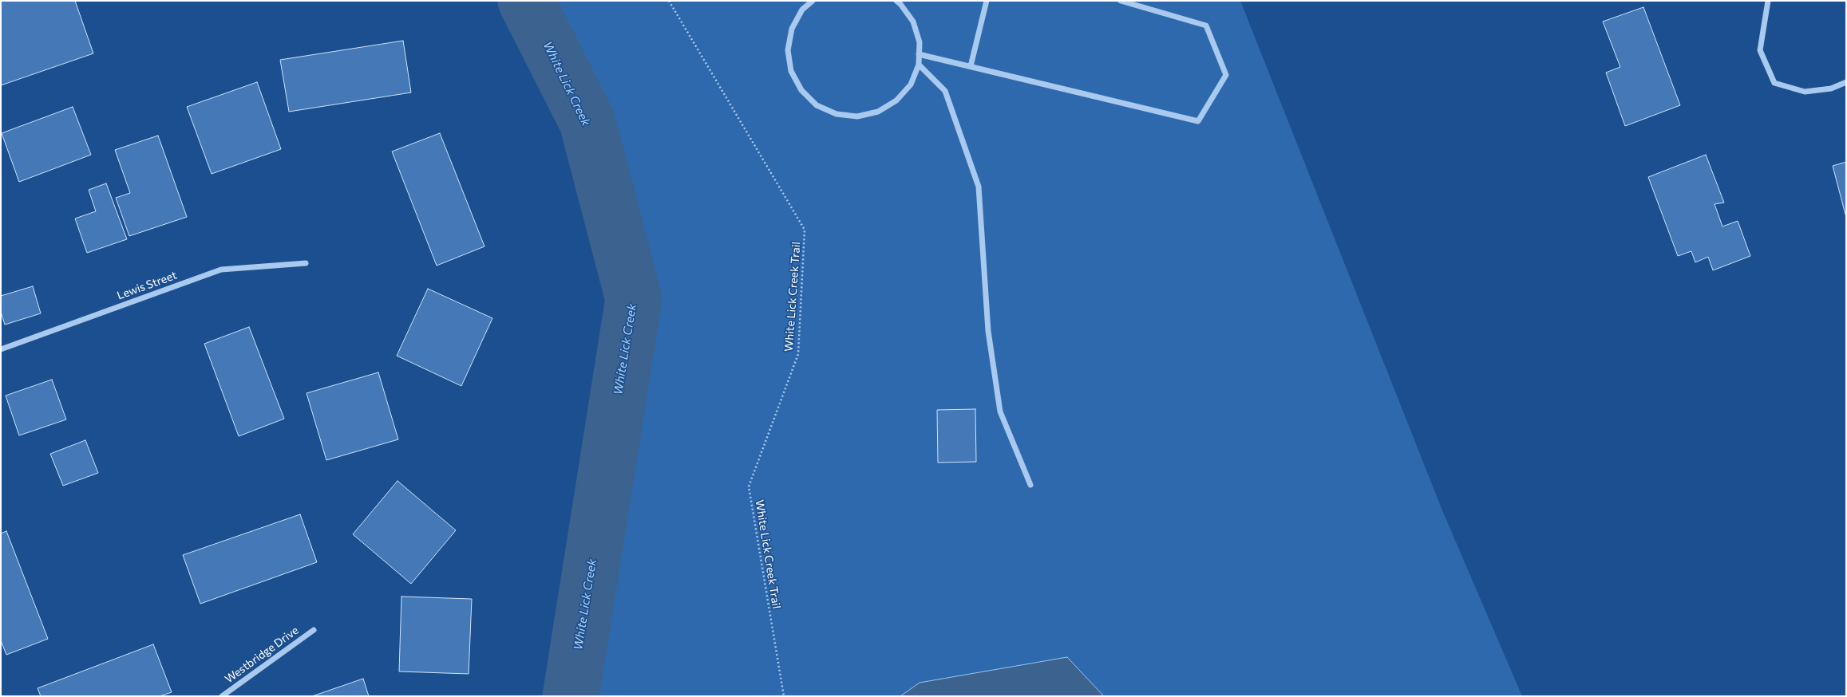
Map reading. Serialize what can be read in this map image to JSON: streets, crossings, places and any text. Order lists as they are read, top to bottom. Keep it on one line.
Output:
{"streets":{"street":["Lewis Street","Westbridge Drive"],"path":["White Lick Creek Trail"]},"water":["White Lick Creek"]}
